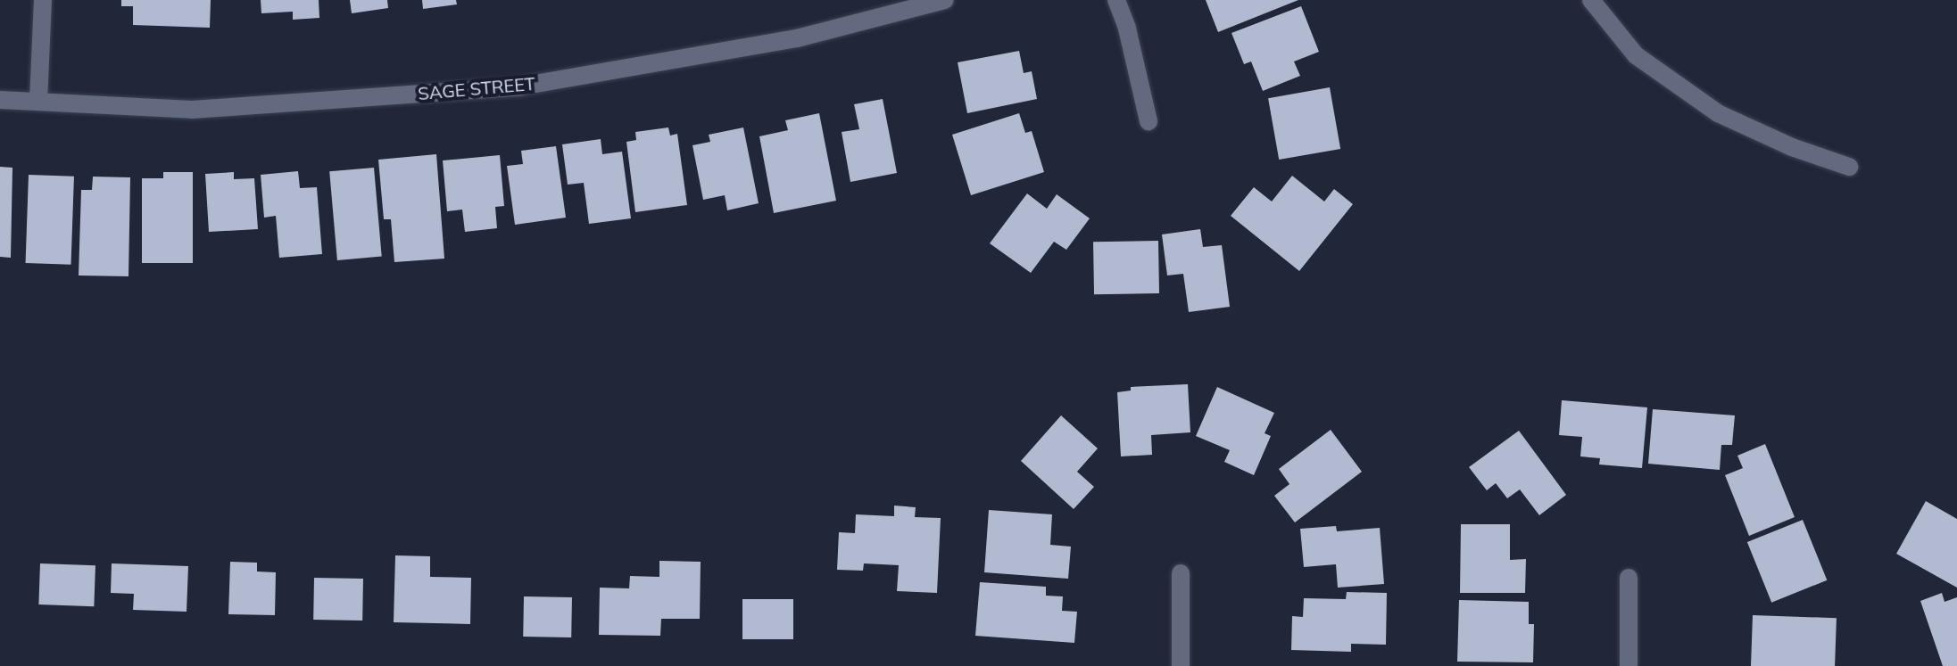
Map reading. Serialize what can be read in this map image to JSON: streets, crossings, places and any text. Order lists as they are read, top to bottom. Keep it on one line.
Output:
{"streets":{"street":["SAGE STREET"]}}
